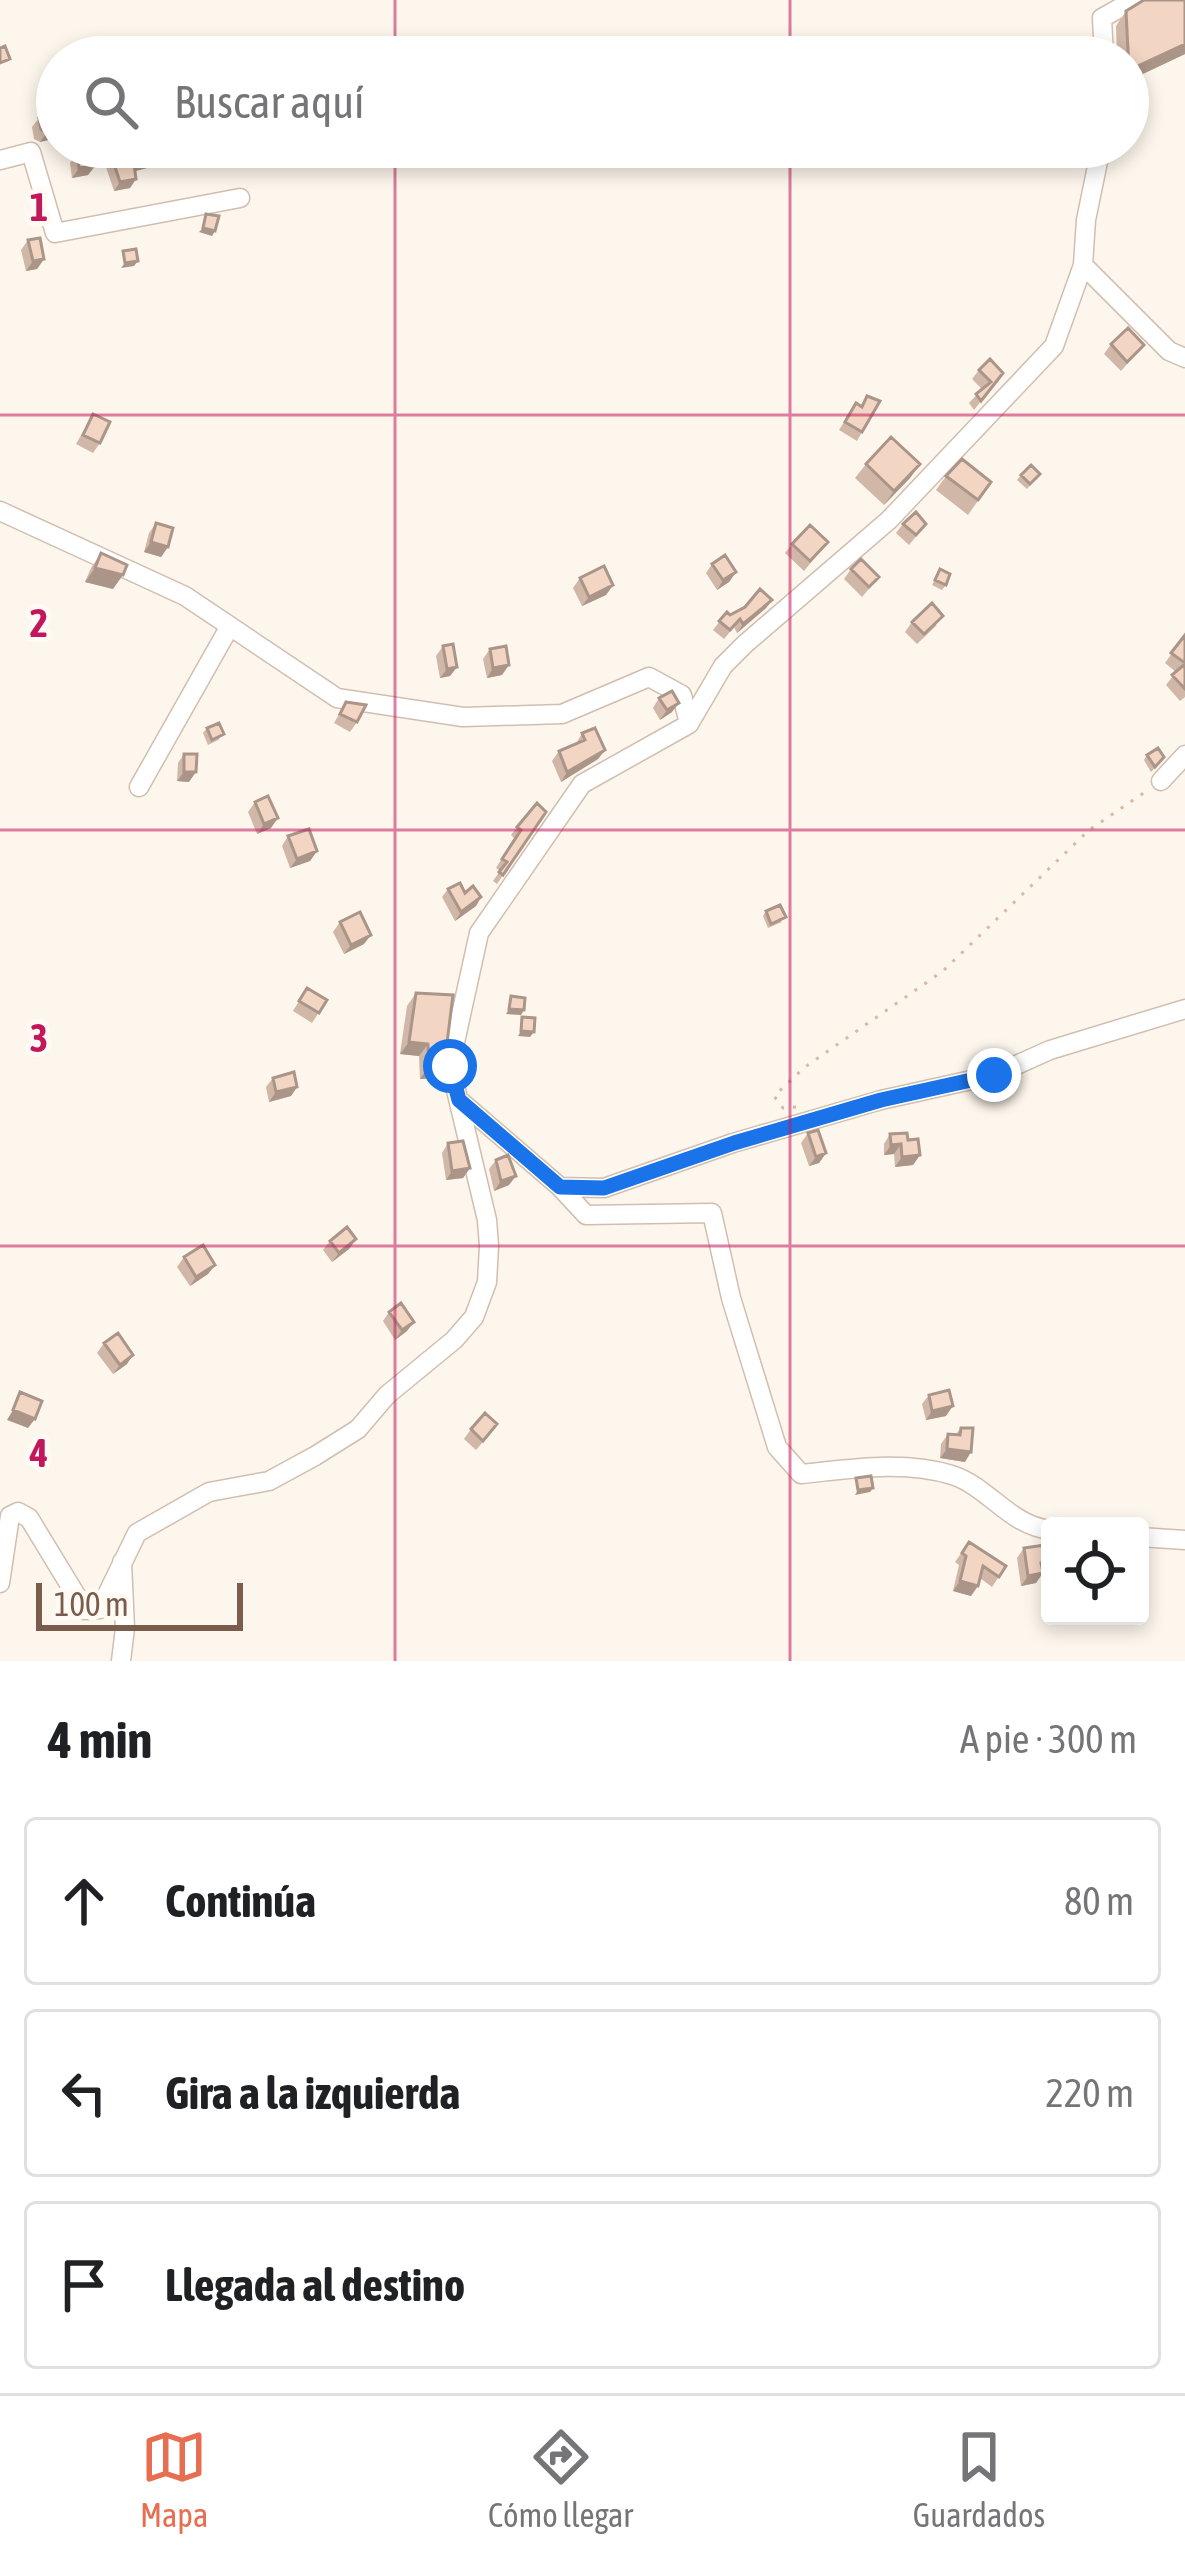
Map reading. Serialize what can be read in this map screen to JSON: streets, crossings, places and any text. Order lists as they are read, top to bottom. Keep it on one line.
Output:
{"scale_bar":"100 m","page":{"search":"Buscar aquí","scale":"100 m","heading":["4 min","A pie · 300 m"],"list":[["Continúa","80 m"],["Gira a la izquierda","220 m"],"Llegada al destino"],"nav":["Mapa","Cómo llegar","Guardados"]},"grid":{"rows":["1","2","3","4"]}}
